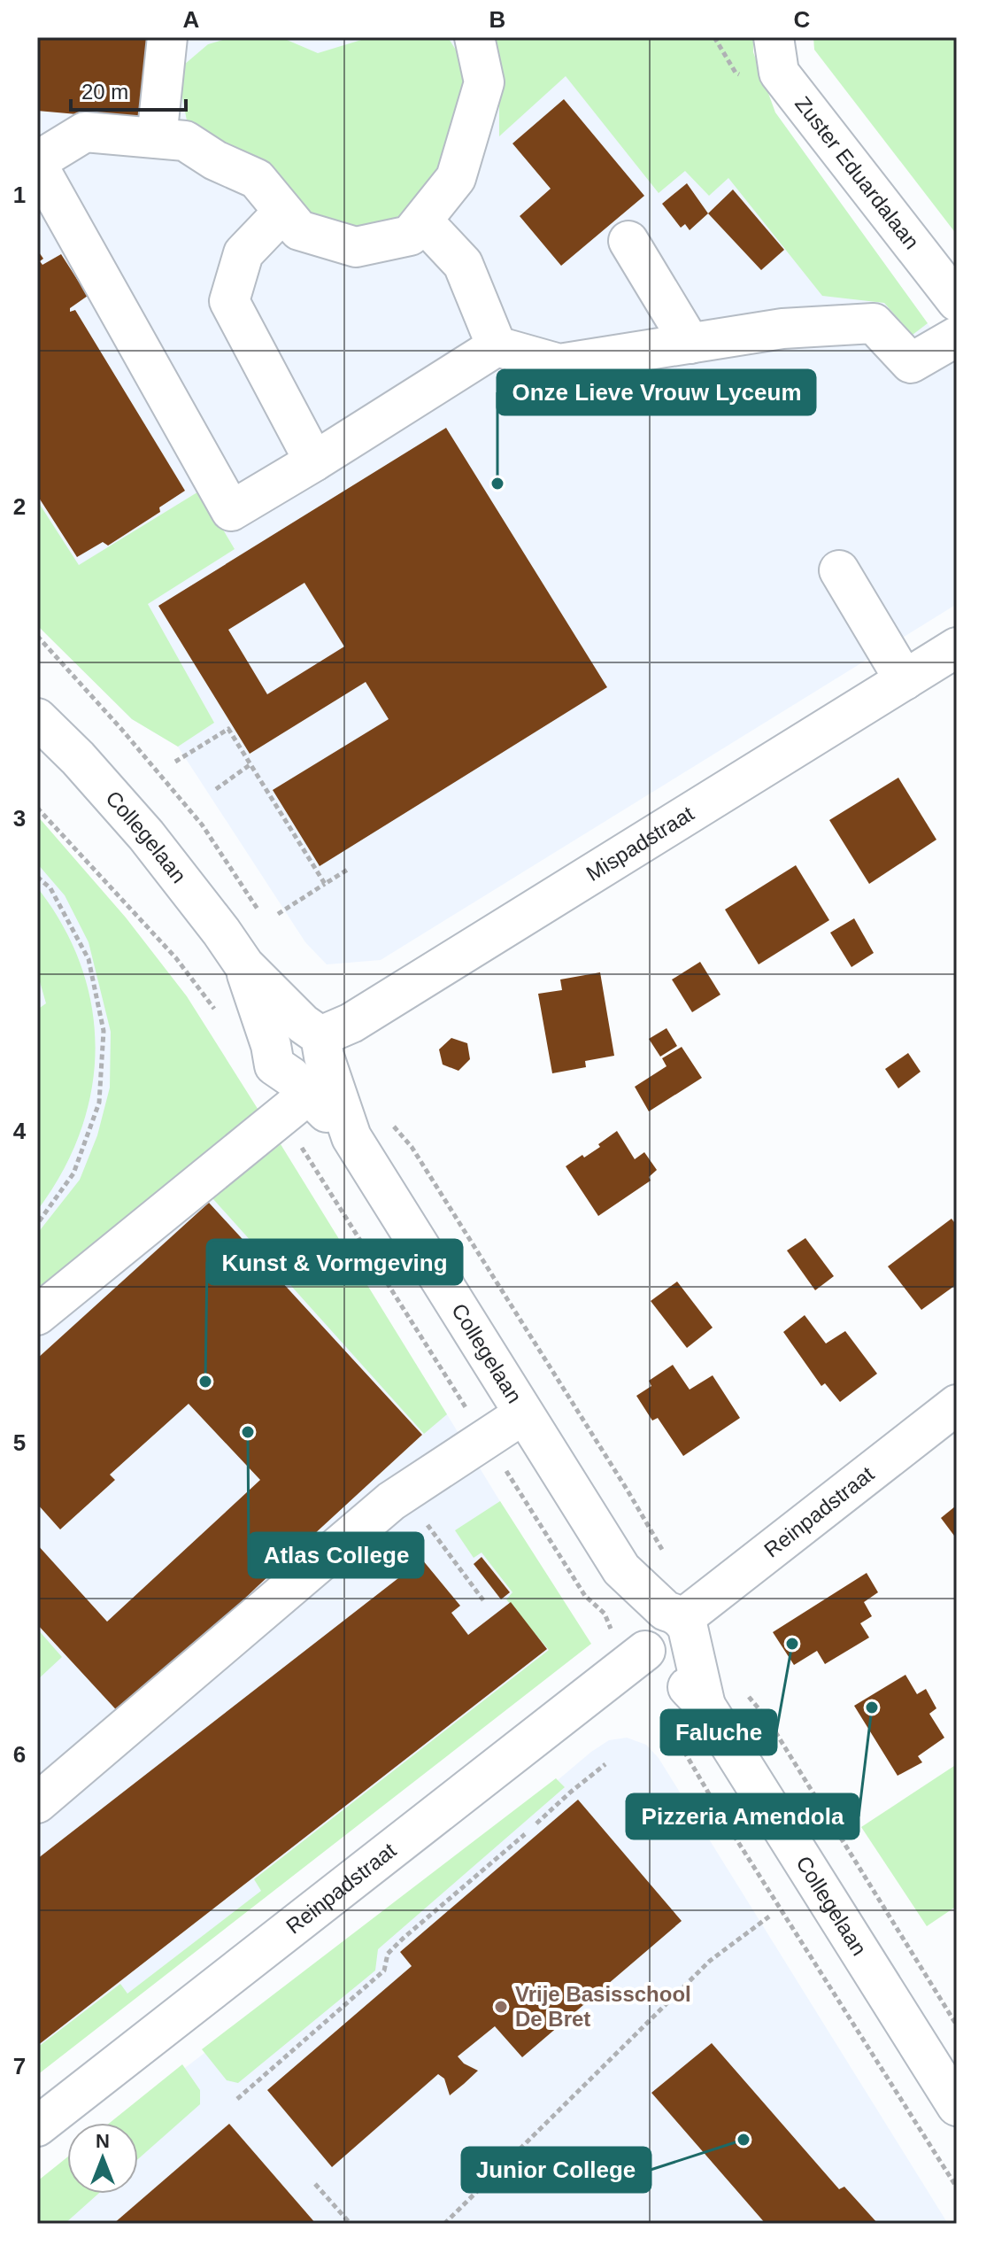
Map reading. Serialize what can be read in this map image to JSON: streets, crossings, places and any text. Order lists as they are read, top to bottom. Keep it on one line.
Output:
{"streets":{"street":["Zuster Eduardalaan","Collegelaan","Mispadstraat","Reinpadstraat"]},"crossings":[["Collegelaan","Mispadstraat"],["Collegelaan","Reinpadstraat"]],"places":["Onze Lieve Vrouw Lyceum","Kunst & Vormgeving","Atlas College","Faluche","Pizzeria Amendola","Vrije Basisschool De Bret","Junior College"],"scale_bar":"20 m","north":"top","grid":{"columns":["A","B","C"],"rows":["1","2","3","4","5","6","7"]}}
